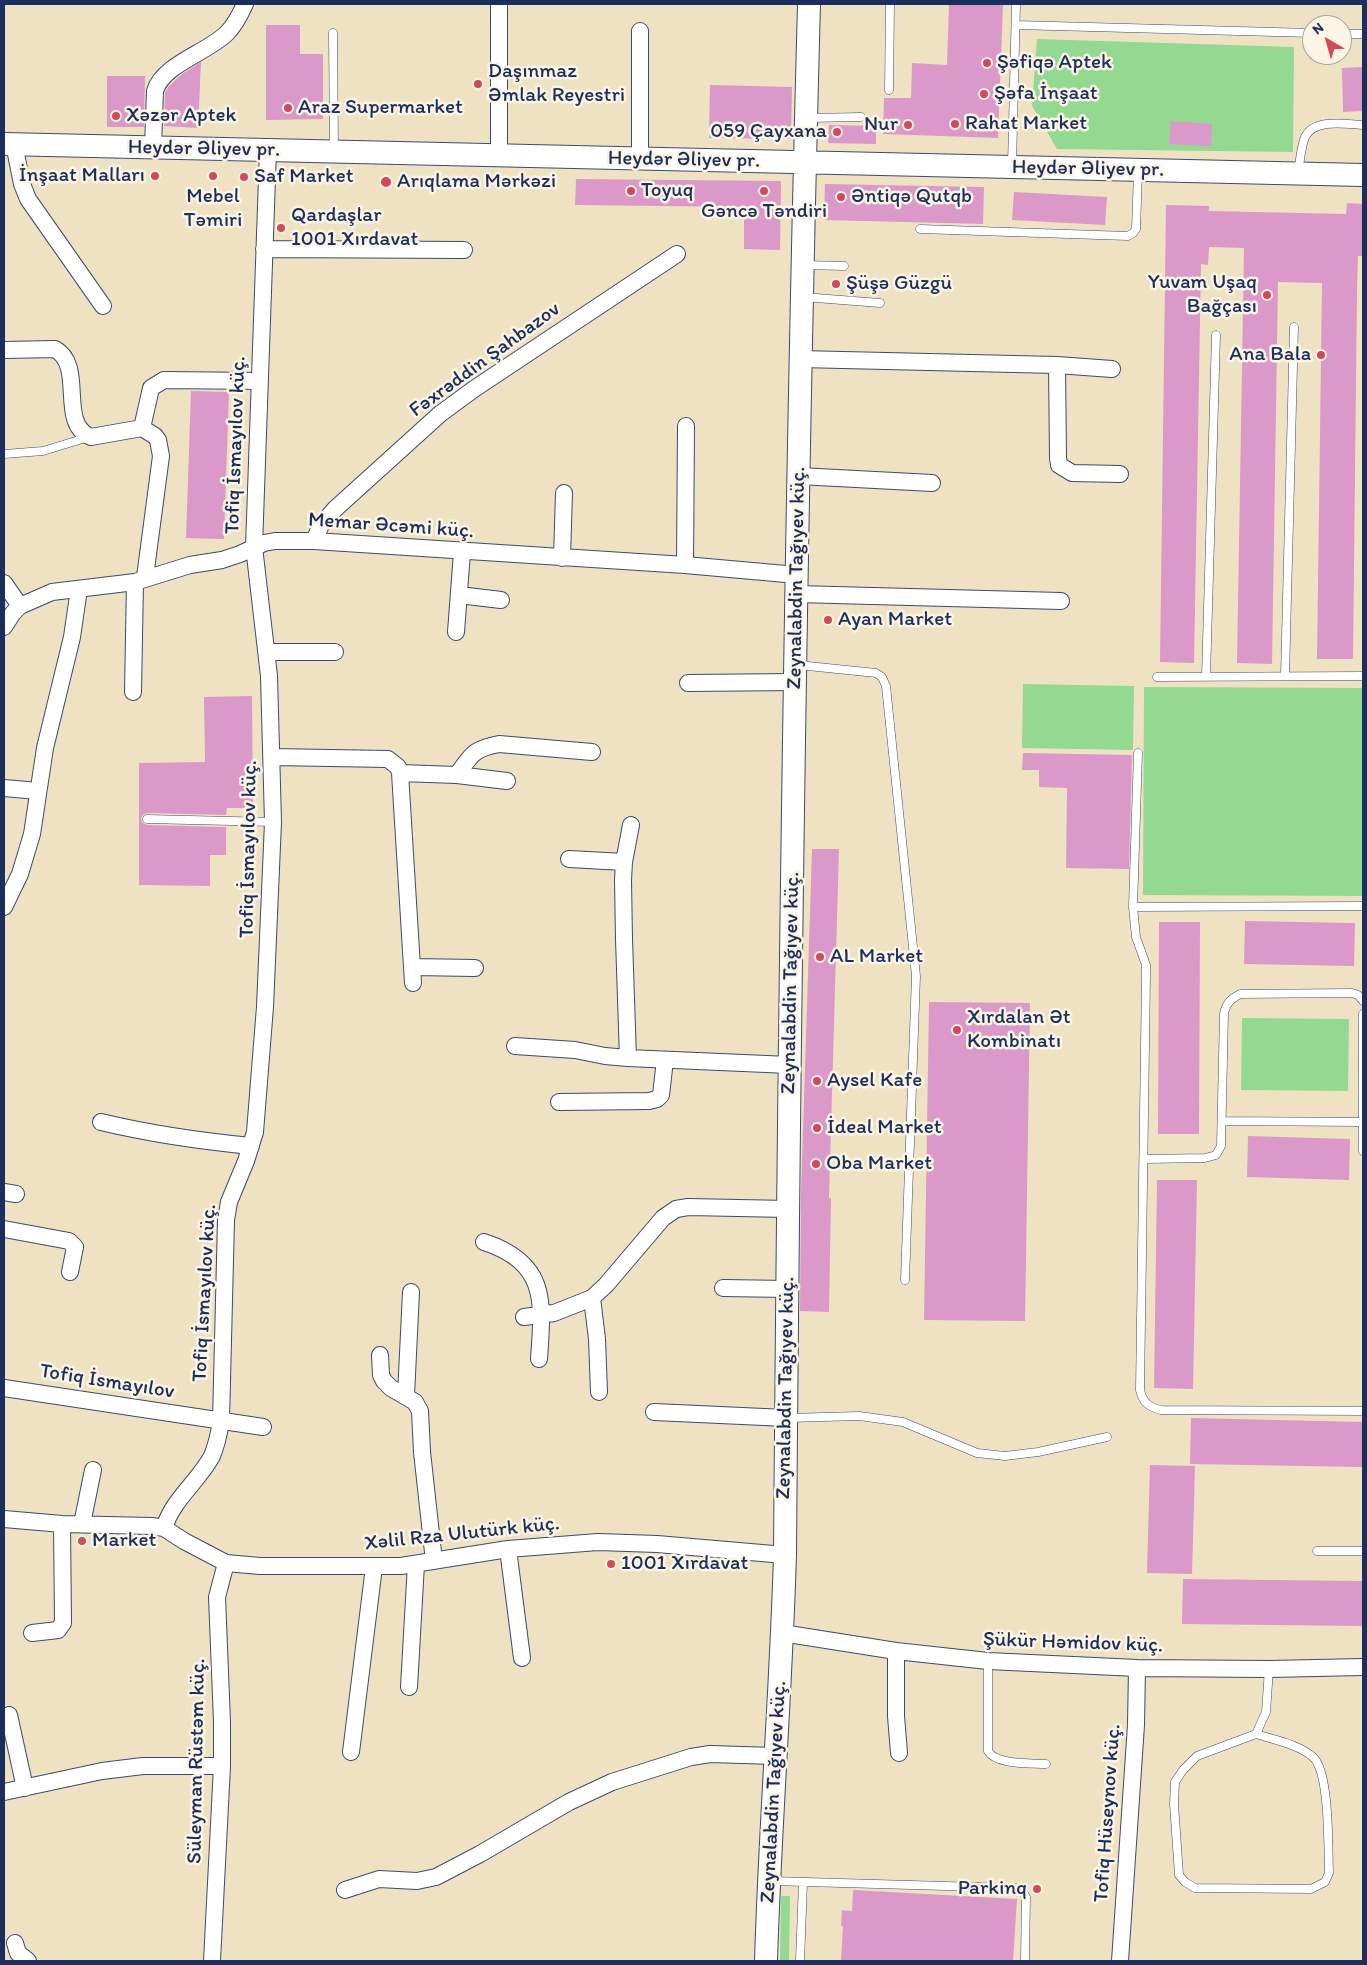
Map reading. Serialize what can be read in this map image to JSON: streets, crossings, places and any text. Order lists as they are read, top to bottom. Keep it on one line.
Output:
{"streets":{"street":["Heydər Əliyev pr.","Fəxrəddin Şahbazov","Tofiq İsmayılov küç.","Memar Əcəmi küç.","Zeynalabdin Tağıyev küç.","Tofiq İsmayılov","Xəlil Rza Ulutürk küç.","Şükür Həmidov küç.","Süleyman Rüstəm küç.","Tofiq Hüseynov küç."]},"crossings":[["Heydər Əliyev pr.","Tofiq İsmayılov küç."],["Heydər Əliyev pr.","Zeynalabdin Tağıyev küç."],["Fəxrəddin Şahbazov","Memar Əcəmi küç."],["Tofiq İsmayılov küç.","Memar Əcəmi küç."],["Tofiq İsmayılov küç.","Tofiq İsmayılov"],["Tofiq İsmayılov küç.","Xəlil Rza Ulutürk küç."],["Memar Əcəmi küç.","Zeynalabdin Tağıyev küç."],["Zeynalabdin Tağıyev küç.","Xəlil Rza Ulutürk küç."],["Zeynalabdin Tağıyev küç.","Şükür Həmidov küç."],["Xəlil Rza Ulutürk küç.","Süleyman Rüstəm küç."],["Şükür Həmidov küç.","Tofiq Hüseynov küç."]],"places":["Şəfiqə Aptek","Daşınmaz Əmlak Reyestri","Şəfa İnşaat","Araz Supermarket","Xəzər Aptek","Rahat Market","Nur","059 Çayxana","İnşaat Malları","Mebel Təmiri","Saf Market","Arıqlama Mərkəzi","Toyuq","Gəncə Təndiri","Əntiqə Qutqb","Qardaşlar 1001 Xırdavat","Şüşə Güzgü","Yuvam Uşaq Bağçası","Ana Bala","Ayan Market","AL Market","Xırdalan Ət Kombinatı","Aysel Kafe","İdeal Market","Oba Market","Market","1001 Xırdavat","Parkinq"],"north":"top left"}
